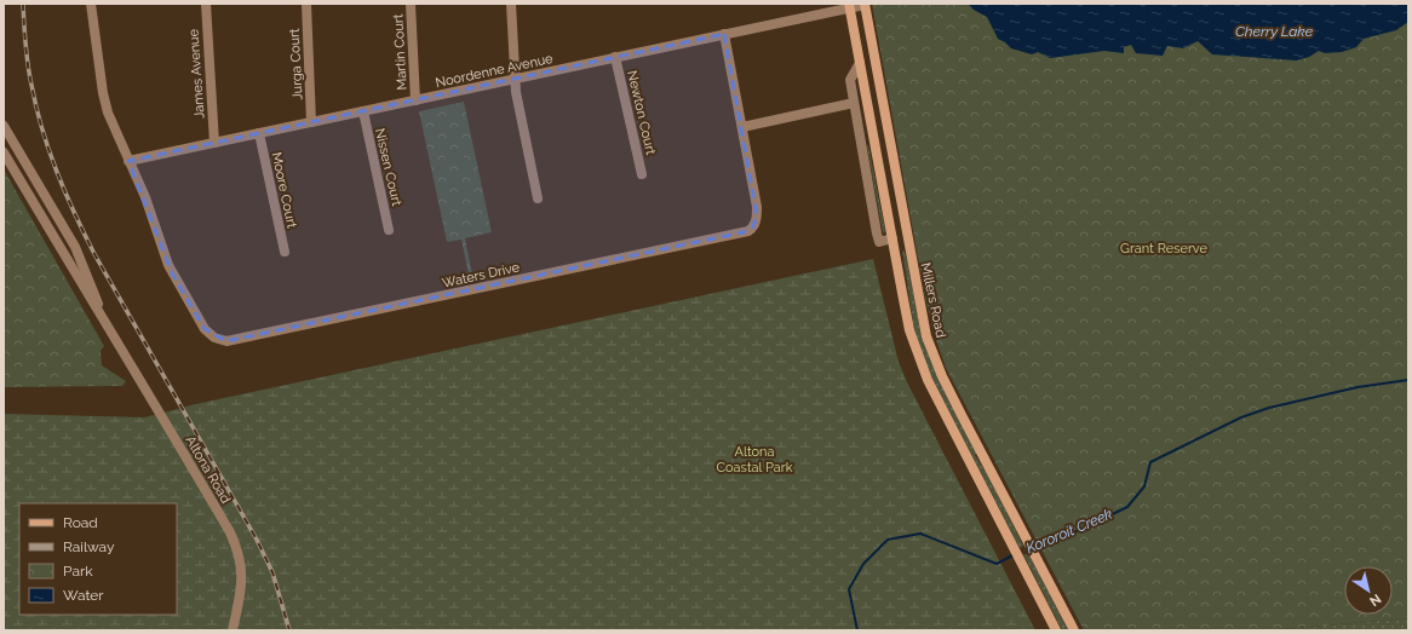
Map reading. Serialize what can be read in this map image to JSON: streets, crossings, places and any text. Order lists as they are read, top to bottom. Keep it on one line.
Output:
{"streets":{"main road":["Millers Road"],"street":["Martin Court","Jurga Court","Noordenne Avenue","James Avenue","Newton Court","Nissen Court","Moore Court","Waters Drive","Altona Road"]},"crossings":[["Martin Court","Noordenne Avenue"],["Jurga Court","Noordenne Avenue"],["Noordenne Avenue","James Avenue"],["Noordenne Avenue","Newton Court"],["Noordenne Avenue","Nissen Court"],["Noordenne Avenue","Moore Court"],["Noordenne Avenue","Waters Drive"],["Noordenne Avenue","Millers Road"]],"water":["Cherry Lake","Kororoit Creek"],"parks":["Grant Reserve","Altona Coastal Park"],"legend":["Road","Railway","Park","Water"],"north":"bottom right"}
